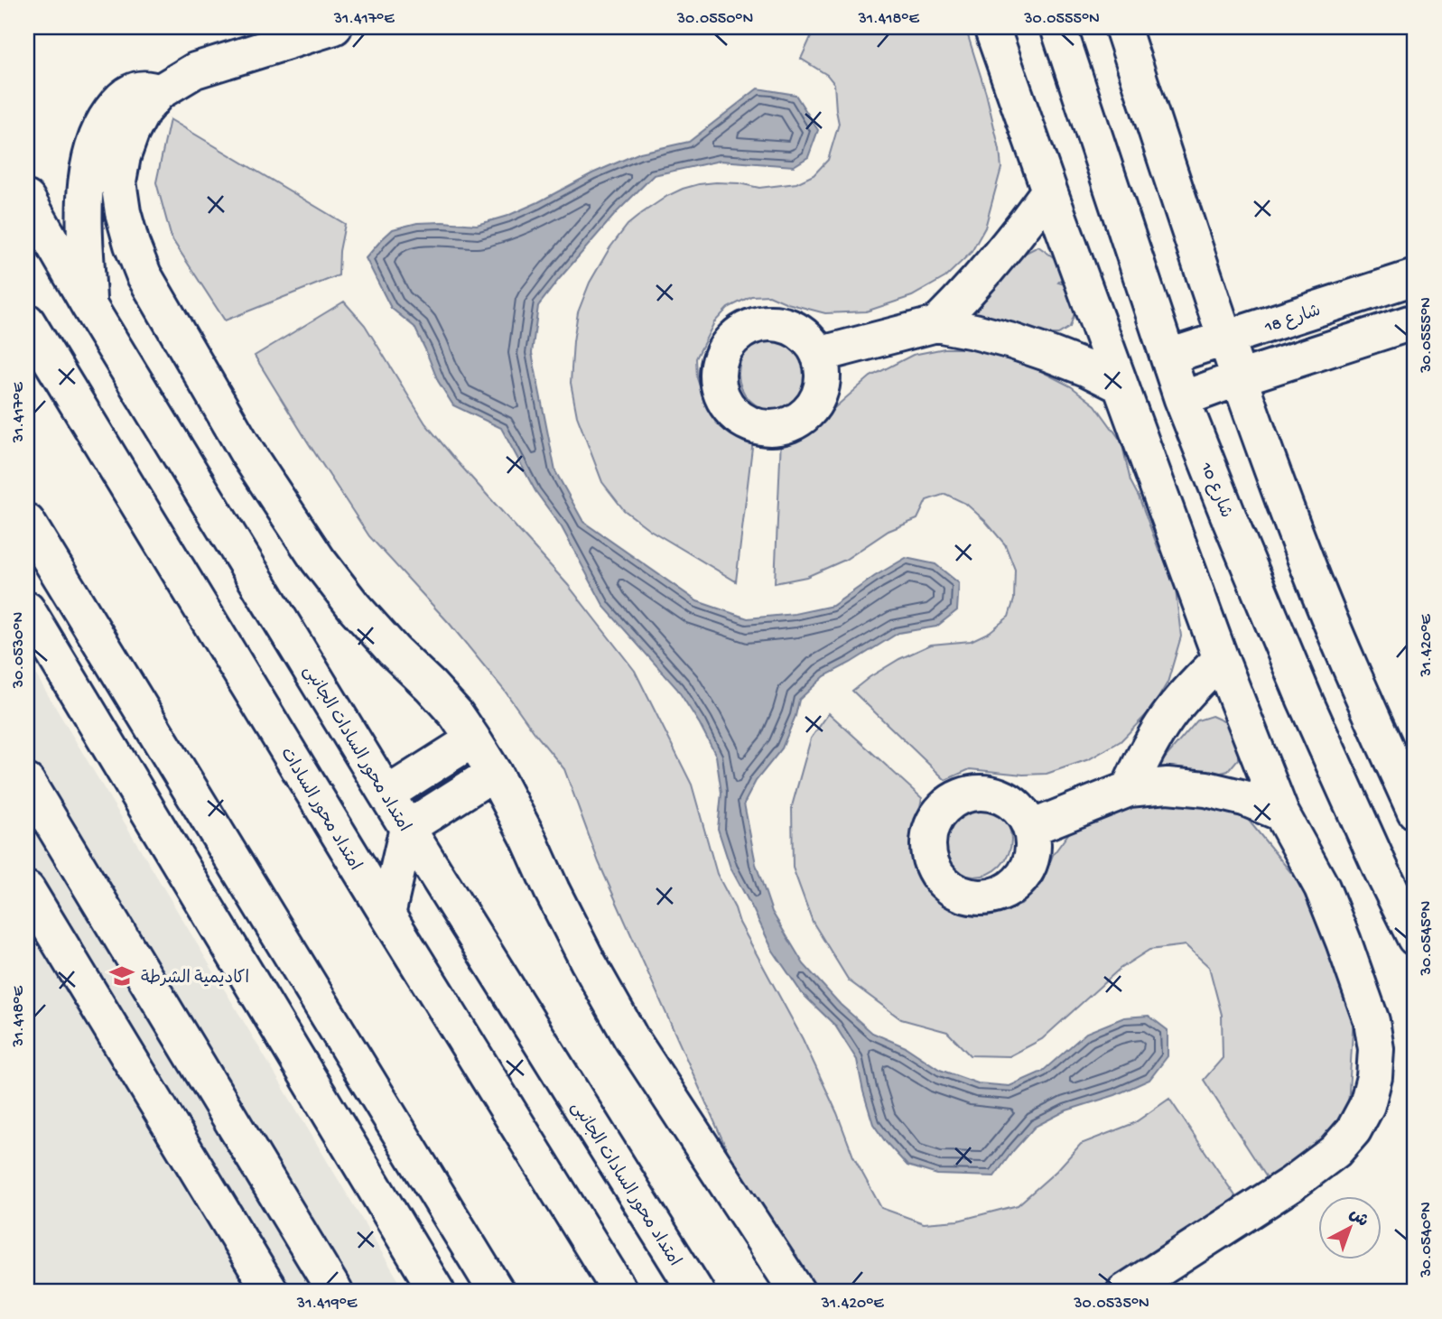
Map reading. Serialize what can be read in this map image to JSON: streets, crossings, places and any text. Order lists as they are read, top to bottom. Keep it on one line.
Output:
{"streets":{"street":["شارع 18","شارع 10","امتداد محور السادات الجانبى","امتداد محور السادات"]},"crossings":[["شارع 18","شارع 10"]],"places":{"school or university":["اكاديمية الشرطة"]},"north":"top right","coordinates":["31.417°E","30.0550°N","31.418°E","30.0555°N","31.420°E","30.0530°N","30.0545°N","30.0540°N","31.419°E","30.0535°N"]}
